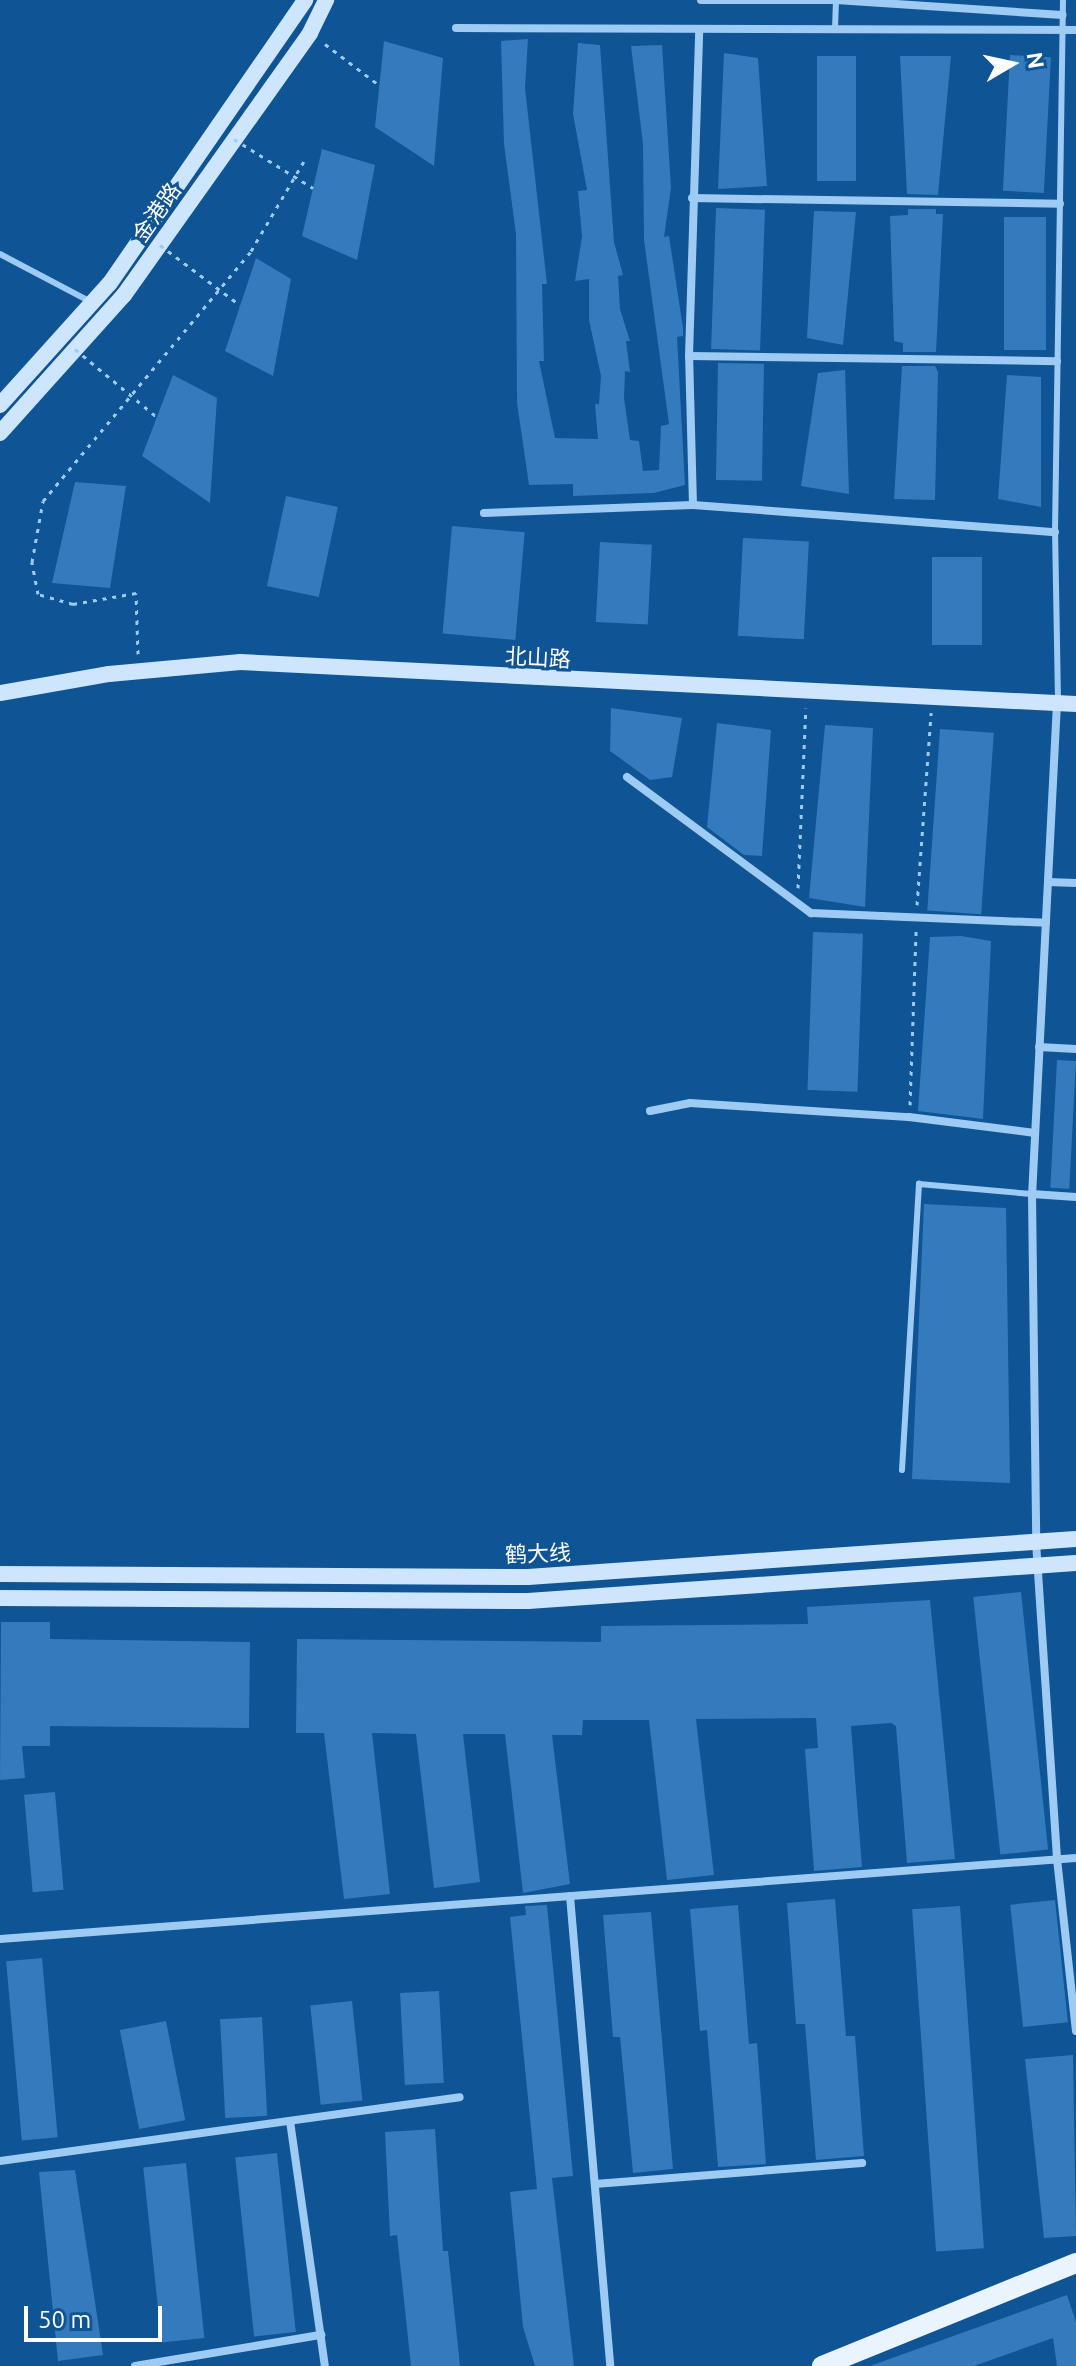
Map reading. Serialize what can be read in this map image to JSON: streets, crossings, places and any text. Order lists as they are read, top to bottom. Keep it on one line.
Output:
{"streets":{"main road":["金港路","北山路","鹤大线"]},"scale_bar":"50 m","north":"right"}
